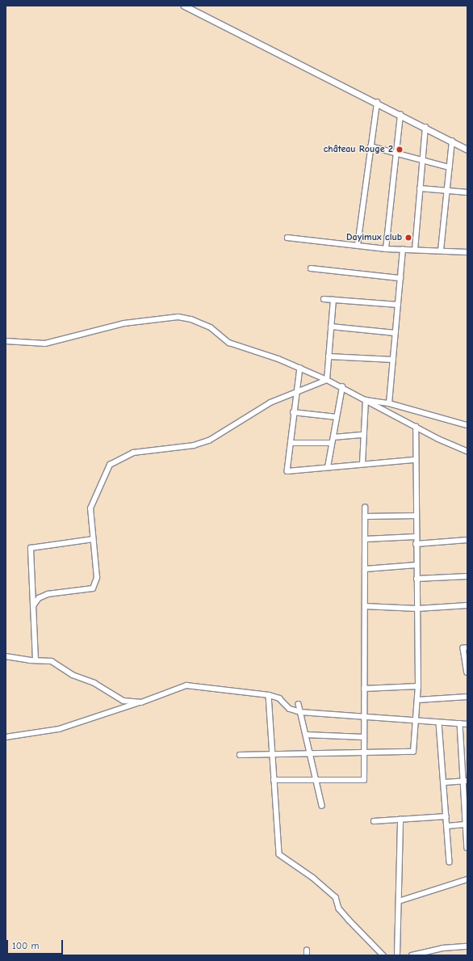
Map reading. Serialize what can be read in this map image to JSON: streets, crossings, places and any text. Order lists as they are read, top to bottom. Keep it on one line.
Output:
{"places":["château Rouge 2","Dayimux club"],"scale_bar":"100 m"}
